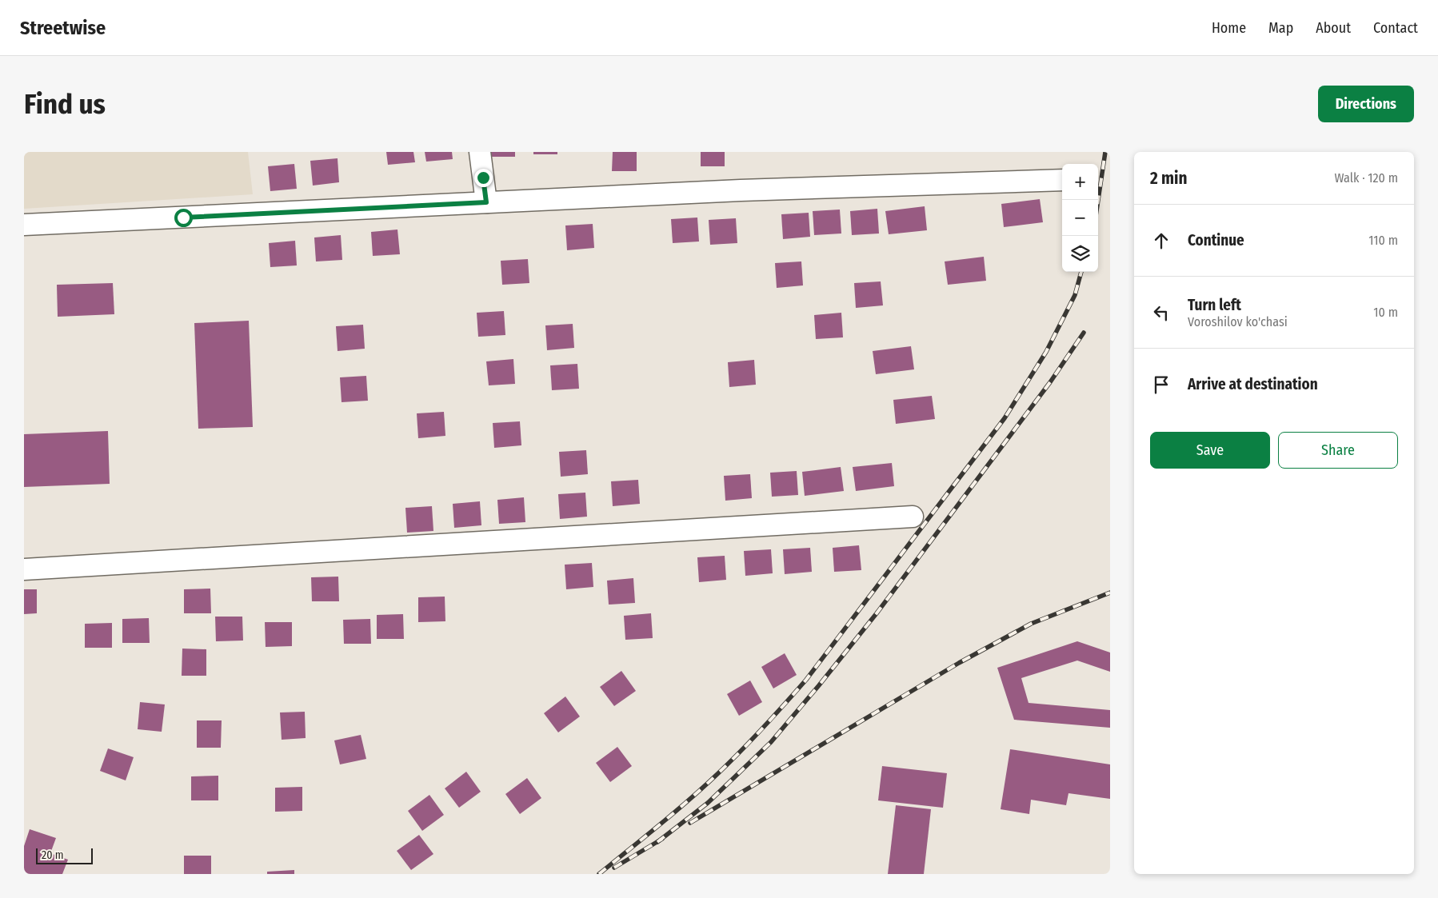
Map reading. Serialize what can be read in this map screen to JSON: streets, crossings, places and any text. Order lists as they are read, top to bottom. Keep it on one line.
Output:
{"scale_bar":"20 m","page":{"header":"Streetwise","nav":["Home","Map","About","Contact"],"buttons":["Directions",["Save","Share"]],"title":"Find us","heading":["2 min","Walk · 120 m"],"map_buttons":["+","−"],"list":[["Continue","110 m"],["Turn left","Voroshilov ko'chasi","10 m"],"Arrive at destination"],"scale":"20 m"}}
